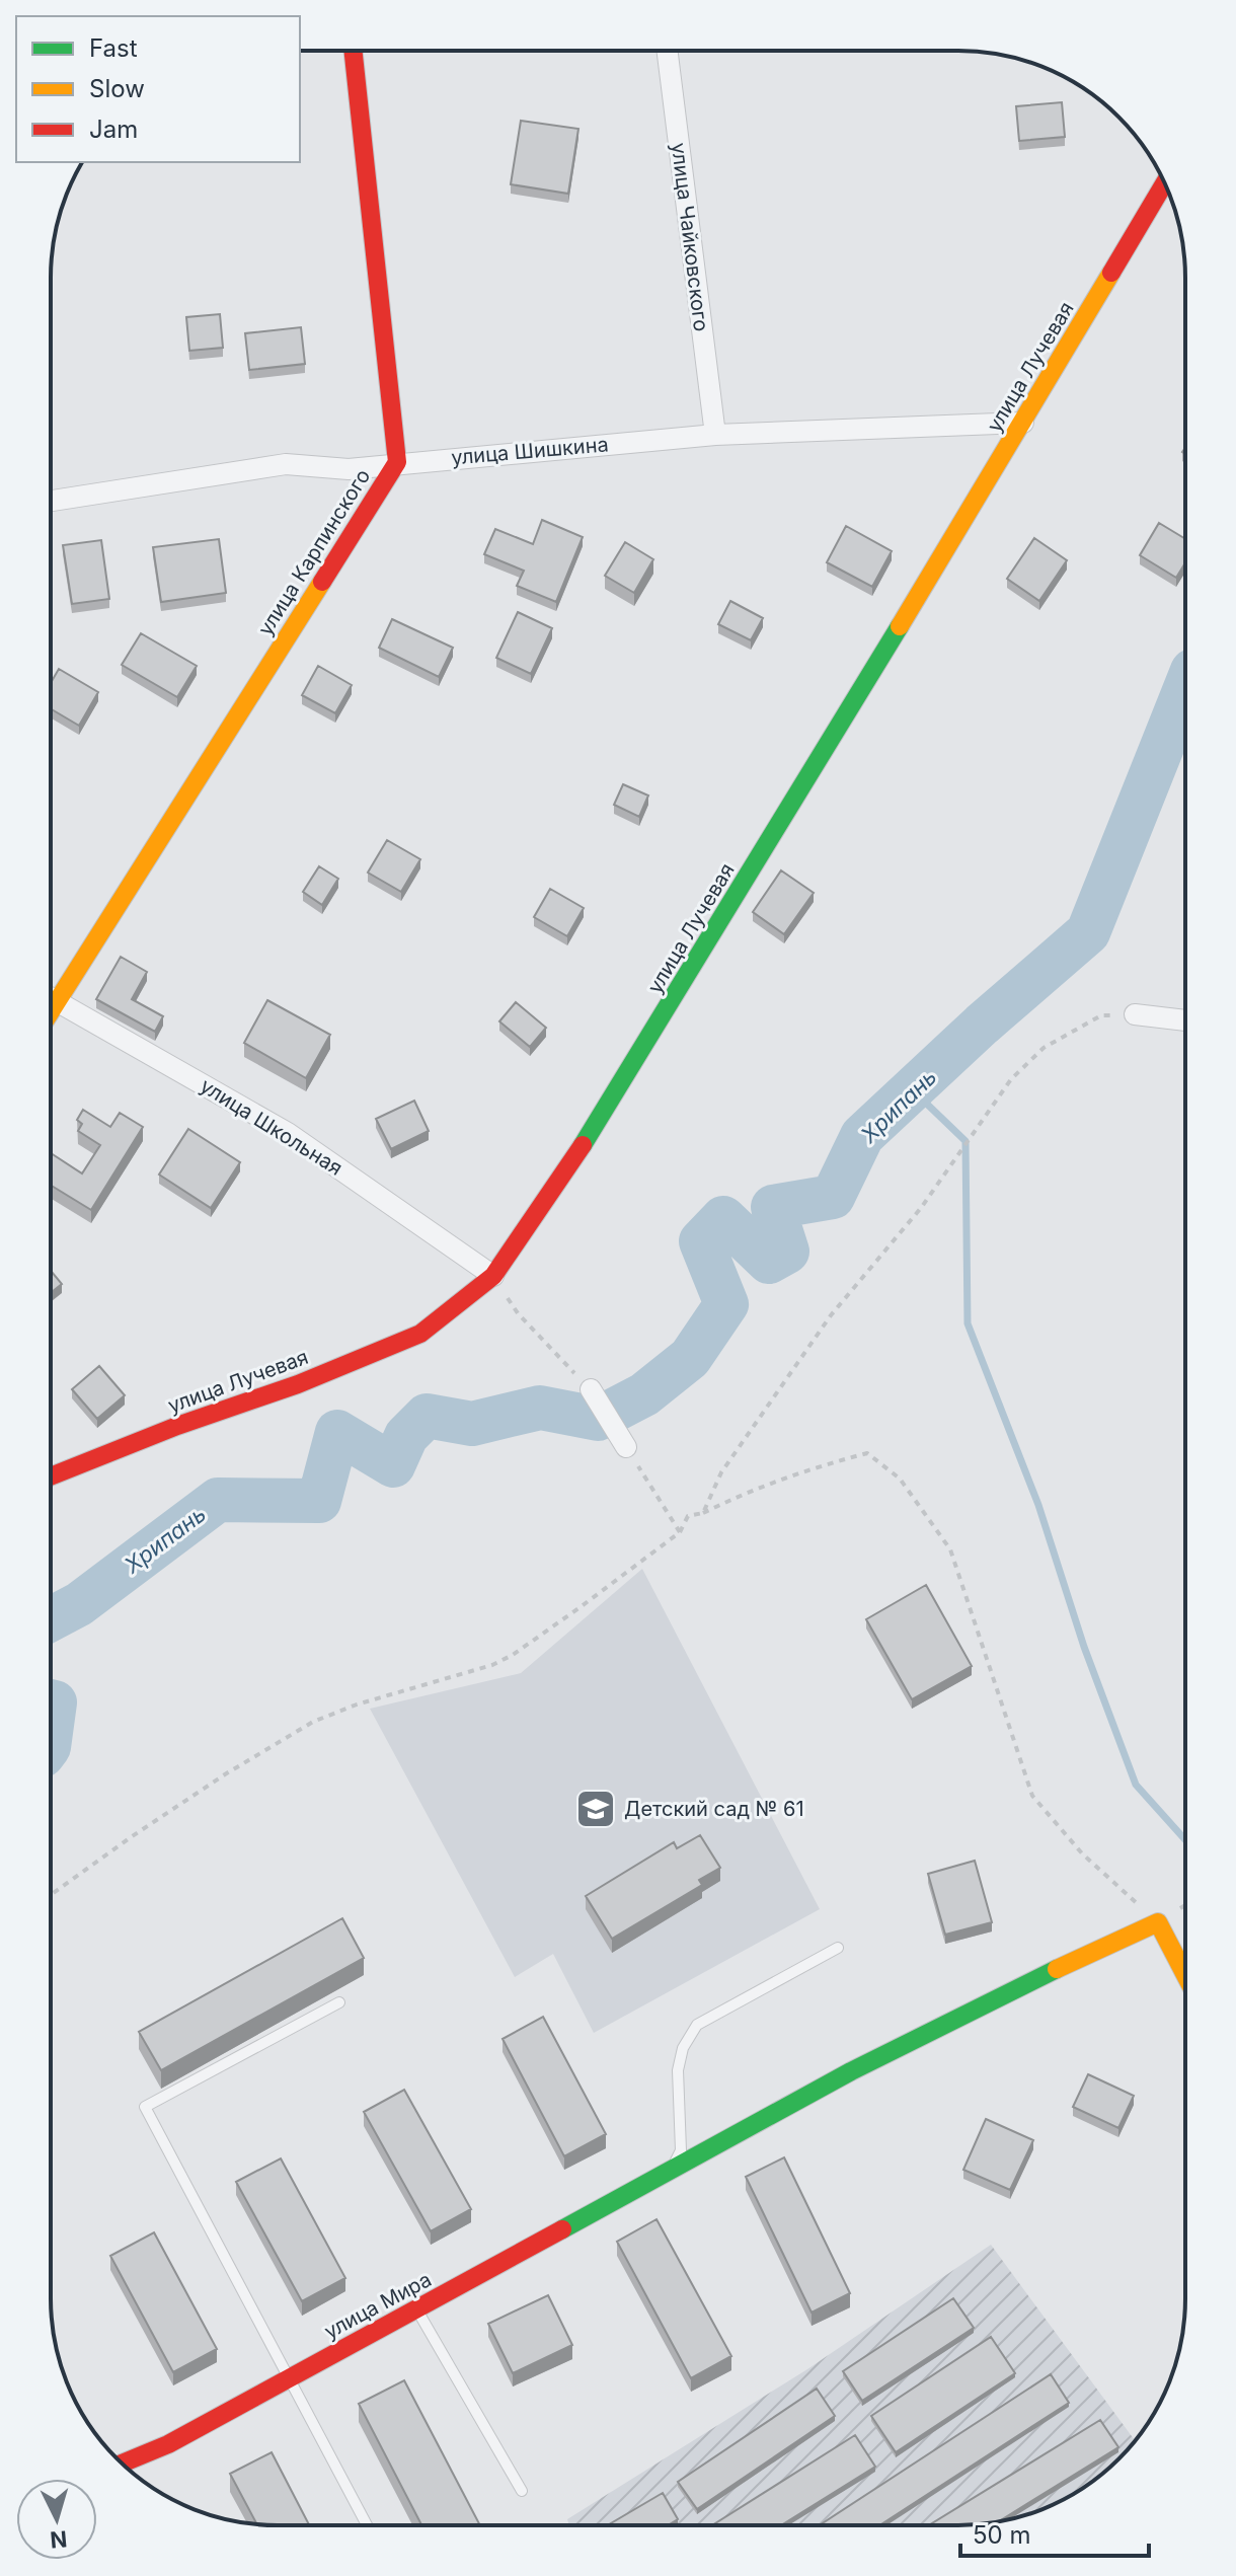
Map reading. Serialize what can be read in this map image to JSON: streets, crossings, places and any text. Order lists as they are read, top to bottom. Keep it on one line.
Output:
{"streets":{"street":["улица Чайковского","улица Лучевая","улица Шишкина","улица Карпинского","улица Школьная","улица Мира"]},"crossings":[["улица Чайковского","улица Шишкина"],["улица Лучевая","улица Шишкина"],["улица Лучевая","улица Школьная"],["улица Шишкина","улица Карпинского"]],"water":["Хрипань"],"places":{"school or university":["Детский сад № 61"]},"legend":["Fast","Slow","Jam"],"scale_bar":"50 m","north":"bottom"}
